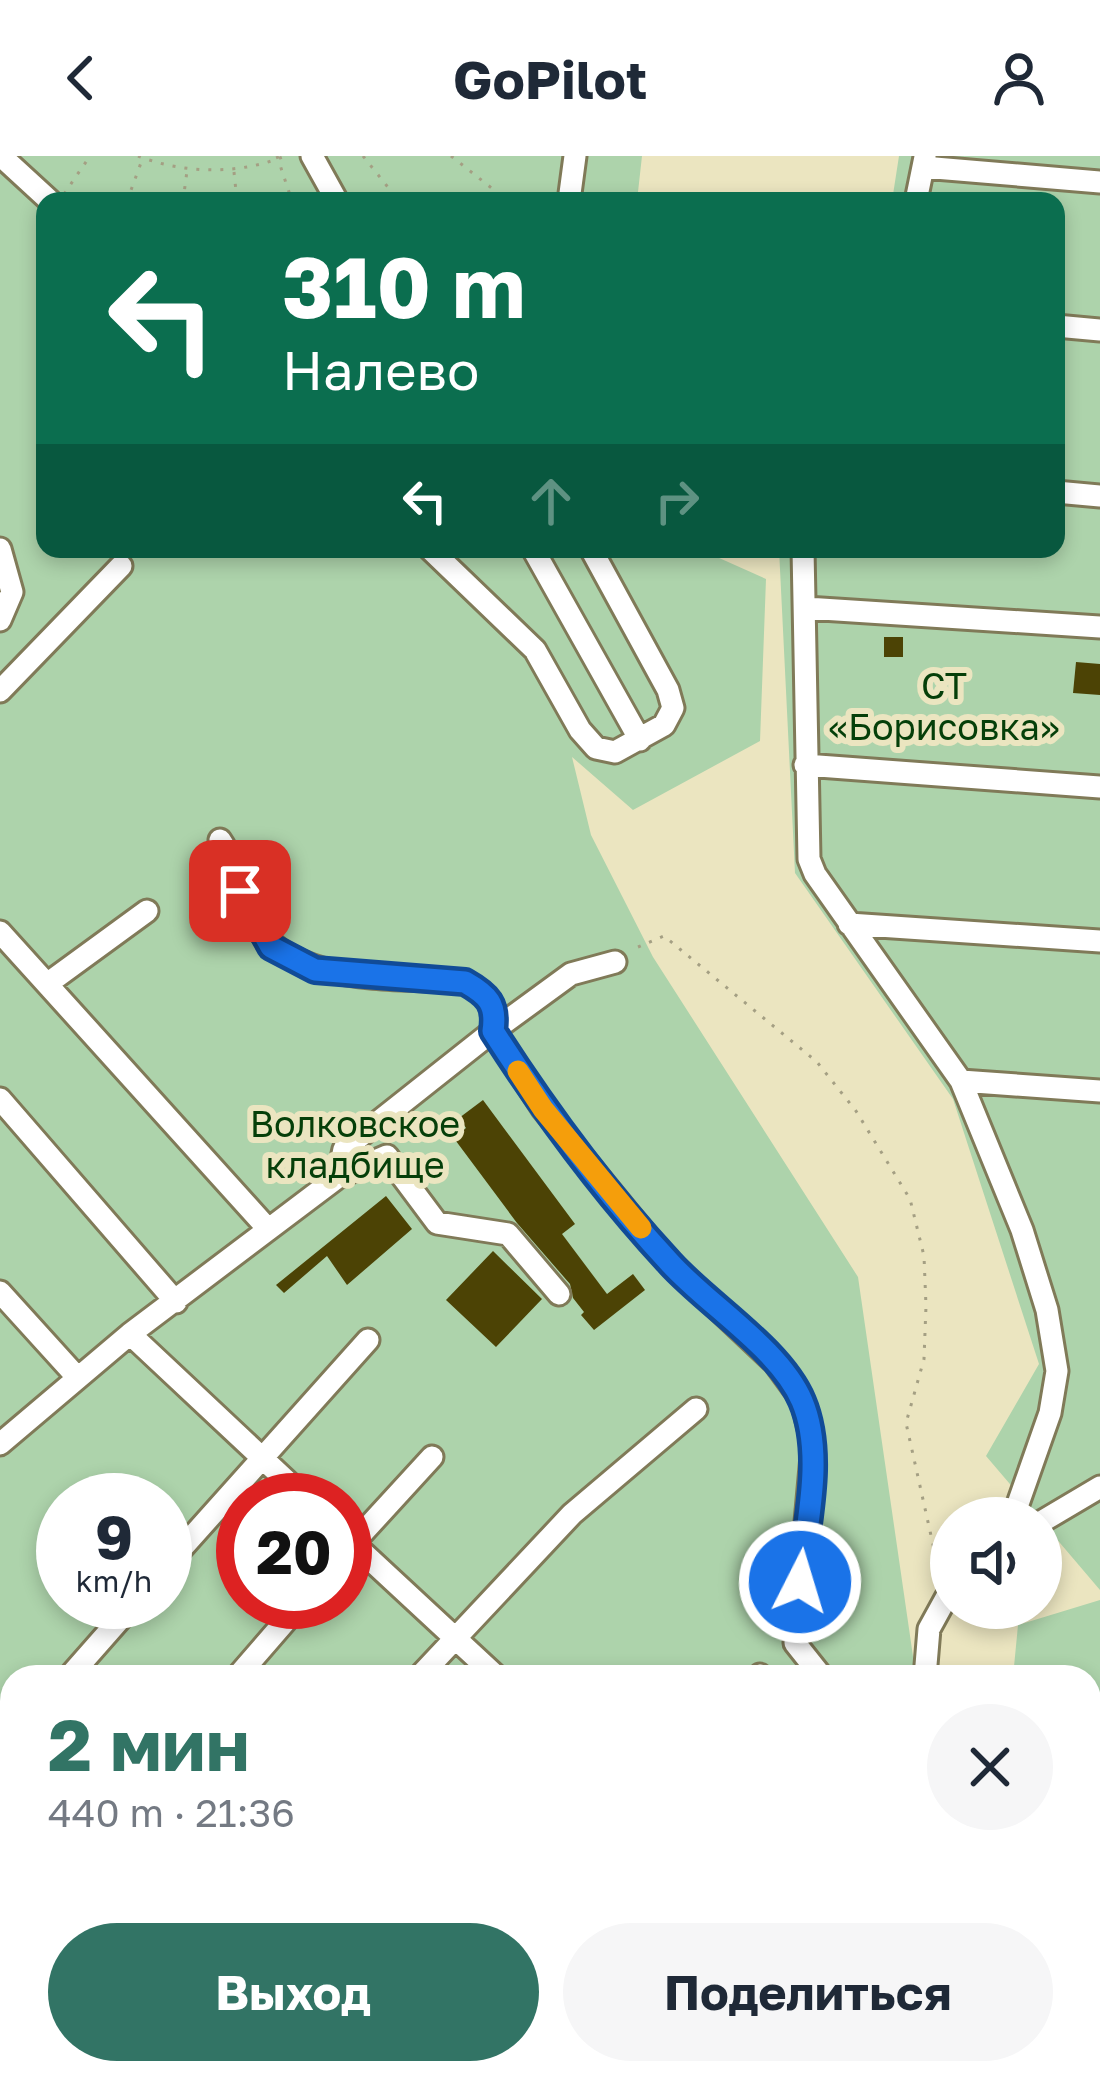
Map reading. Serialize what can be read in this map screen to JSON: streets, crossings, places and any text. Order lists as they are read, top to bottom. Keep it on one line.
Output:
{"parks":["СТ «Борисовка»","Волковское кладбище"],"page":{"header":"GoPilot","turn":["310 m","Налево"],"speed":"9 km/h","limit":"20","heading":["2 мин","440 m · 21:36"],"buttons":["Выход","Поделиться"]}}
